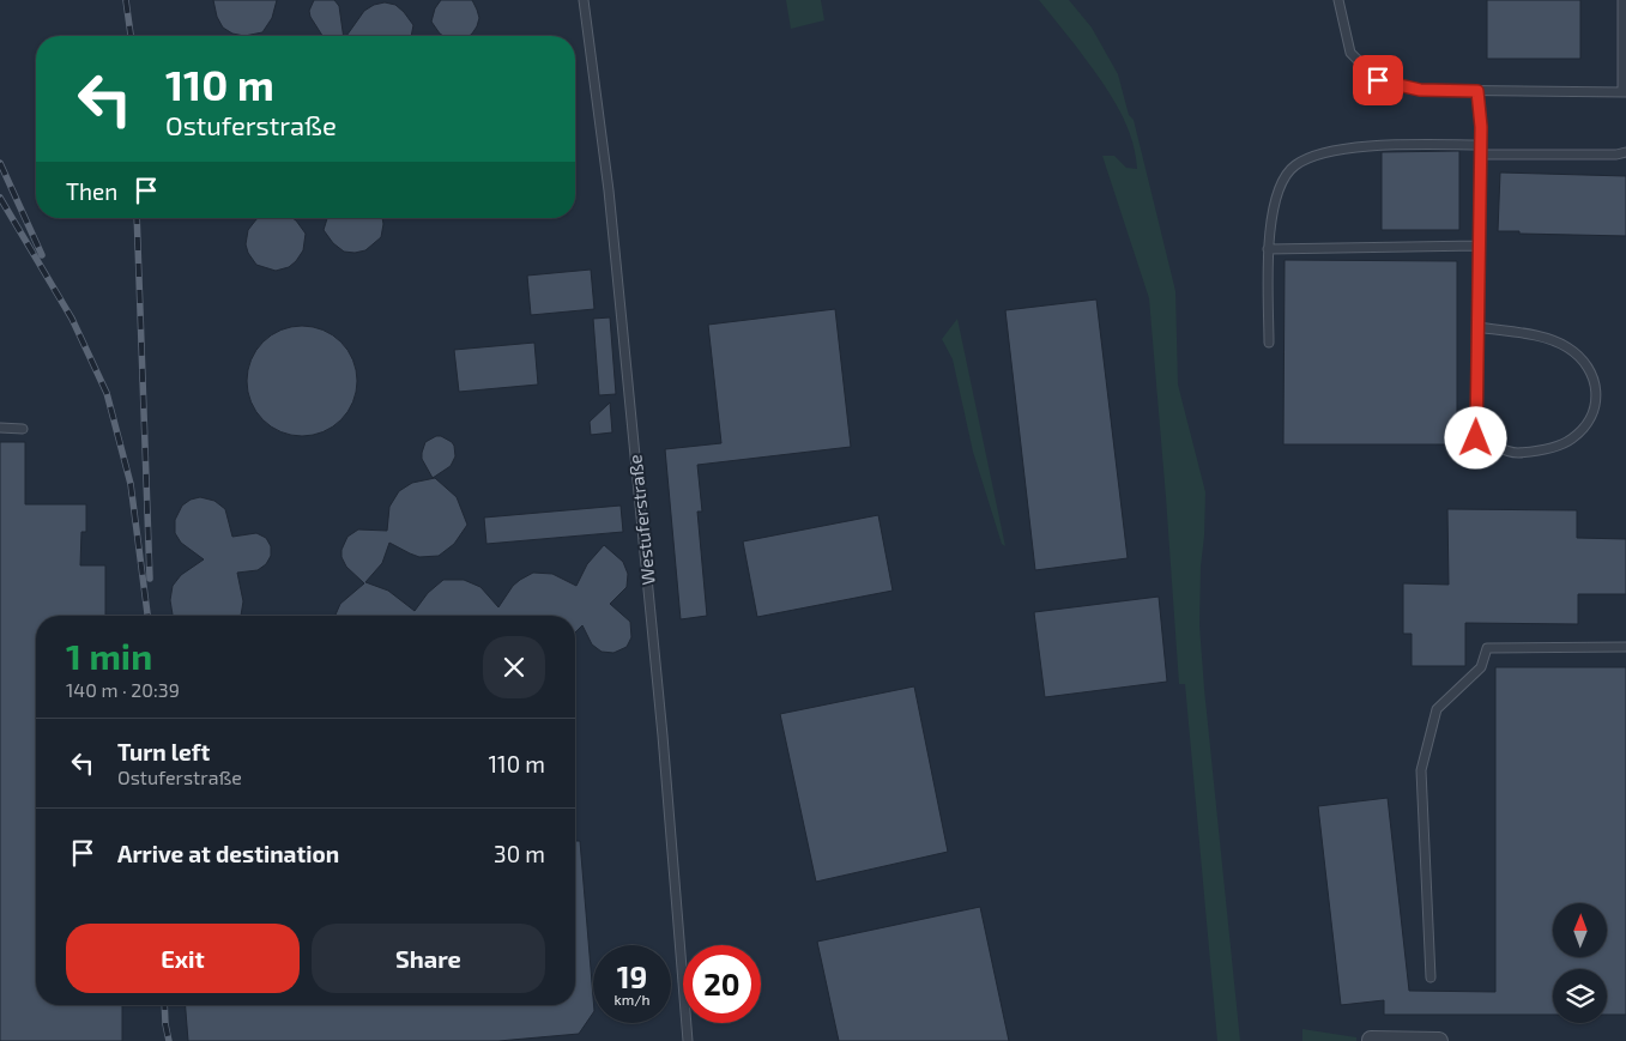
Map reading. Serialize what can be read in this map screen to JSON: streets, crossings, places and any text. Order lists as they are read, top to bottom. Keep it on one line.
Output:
{"streets":{"lane":["Westuferstraße"]},"north":"top","page":{"turn":["110 m","Ostuferstraße"],"then":"Then","heading":["1 min","140 m · 20:39"],"list":[{"name":"Turn left","note":"Ostuferstraße","value":"110 m"},{"name":"Arrive at destination","value":"30 m"}],"buttons":["Exit","Share"],"speed":"19 km/h","limit":"20"}}
